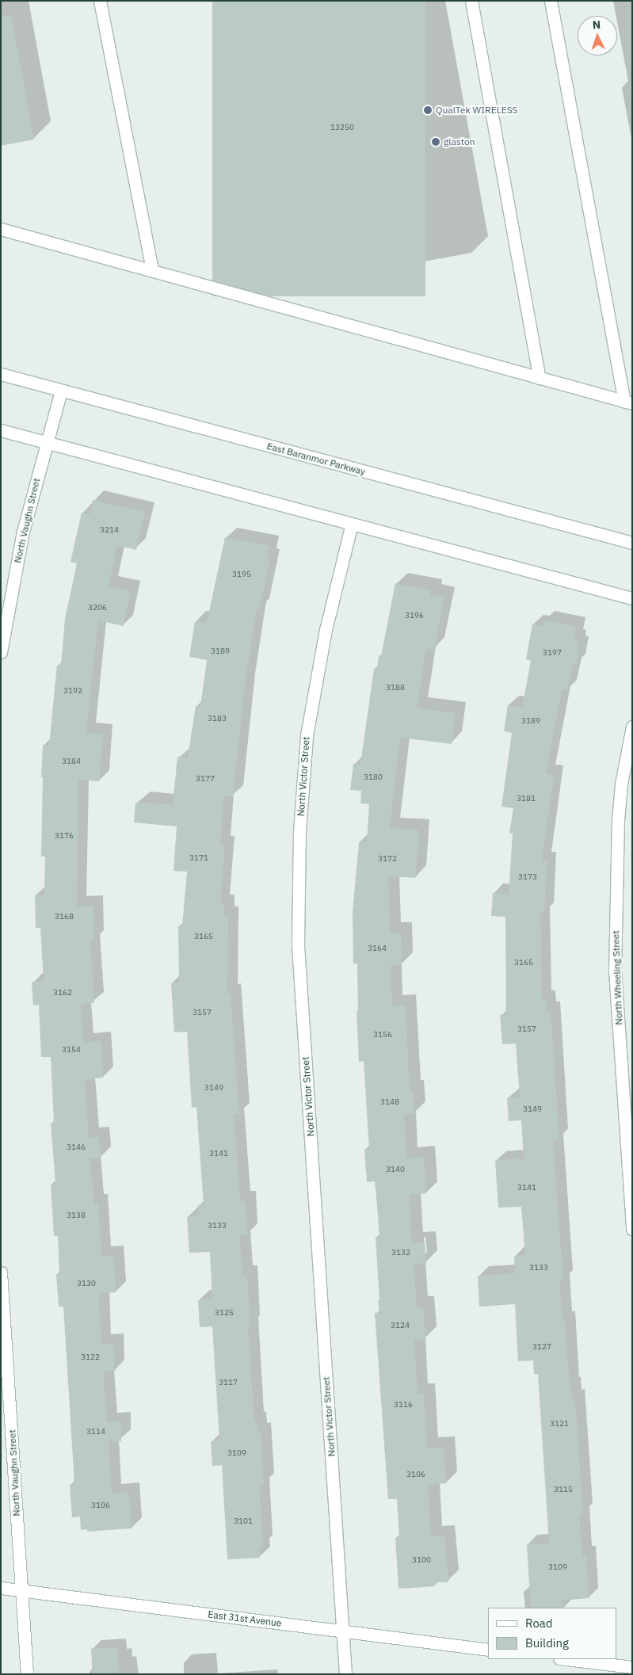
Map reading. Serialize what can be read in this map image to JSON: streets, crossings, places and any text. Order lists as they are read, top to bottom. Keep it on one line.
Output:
{"streets":{"street":["East Baranmor Parkway","North Vaughn Street","North Victor Street","North Wheeling Street","East 31st Avenue"]},"crossings":[["East Baranmor Parkway","North Vaughn Street"],["North Vaughn Street","East 31st Avenue"],["North Victor Street","East 31st Avenue"]],"places":["QualTek WIRELESS","glaston"],"house_numbers":["13250","3214","3195","3206","3196","3189","3197","3188","3192","3183","3189","3184","3180","3177","3181","3176","3171","3172","3173","3168","3165","3164","3165","3162","3157","3157","3156","3154","3149","3148","3149","3146","3141","3140","3141","3138","3133","3132","3133","3130","3125","3124","3127","3122","3117","3116","3121","3114","3109","3106","3115","3106","3101","3100","3109"],"legend":["Road","Building"],"north":"top"}
